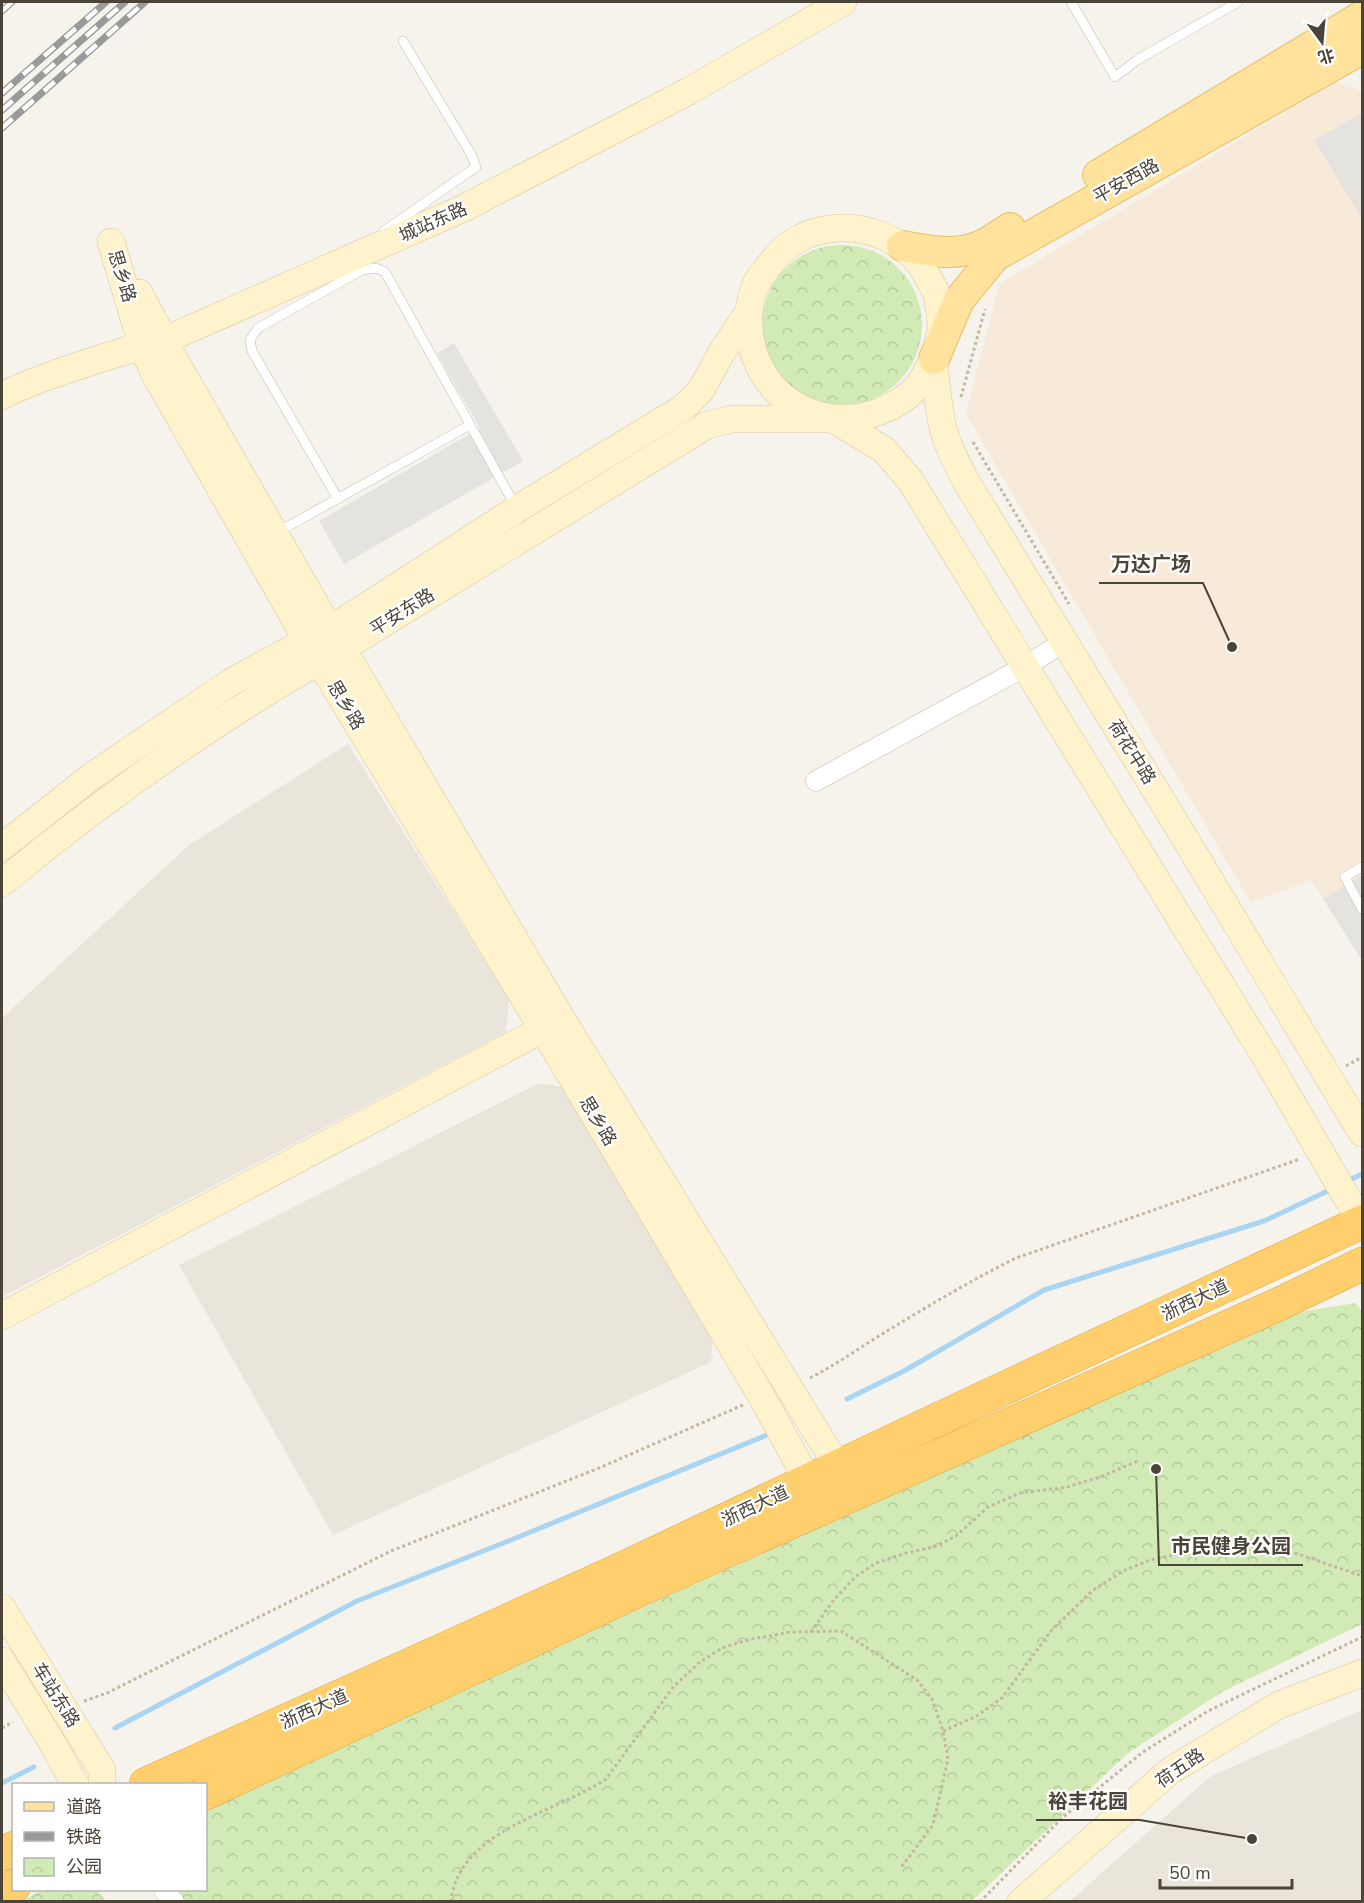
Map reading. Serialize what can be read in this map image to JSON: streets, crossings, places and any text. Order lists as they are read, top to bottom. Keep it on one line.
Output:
{"streets":{"highway":["浙西大道"],"main road":["平安西路"],"street":["城站东路","思乡路","平安东路","荷花中路","车站东路","荷五路"]},"crossings":[["平安西路","平安东路"],["平安西路","荷花中路"],["城站东路","思乡路"],["思乡路","平安东路"],["思乡路","浙西大道"],["平安东路","荷花中路"]],"places":["万达广场","市民健身公园","裕丰花园"],"legend":["道路","铁路","公园"],"scale_bar":"50 m","north":"bottom"}
